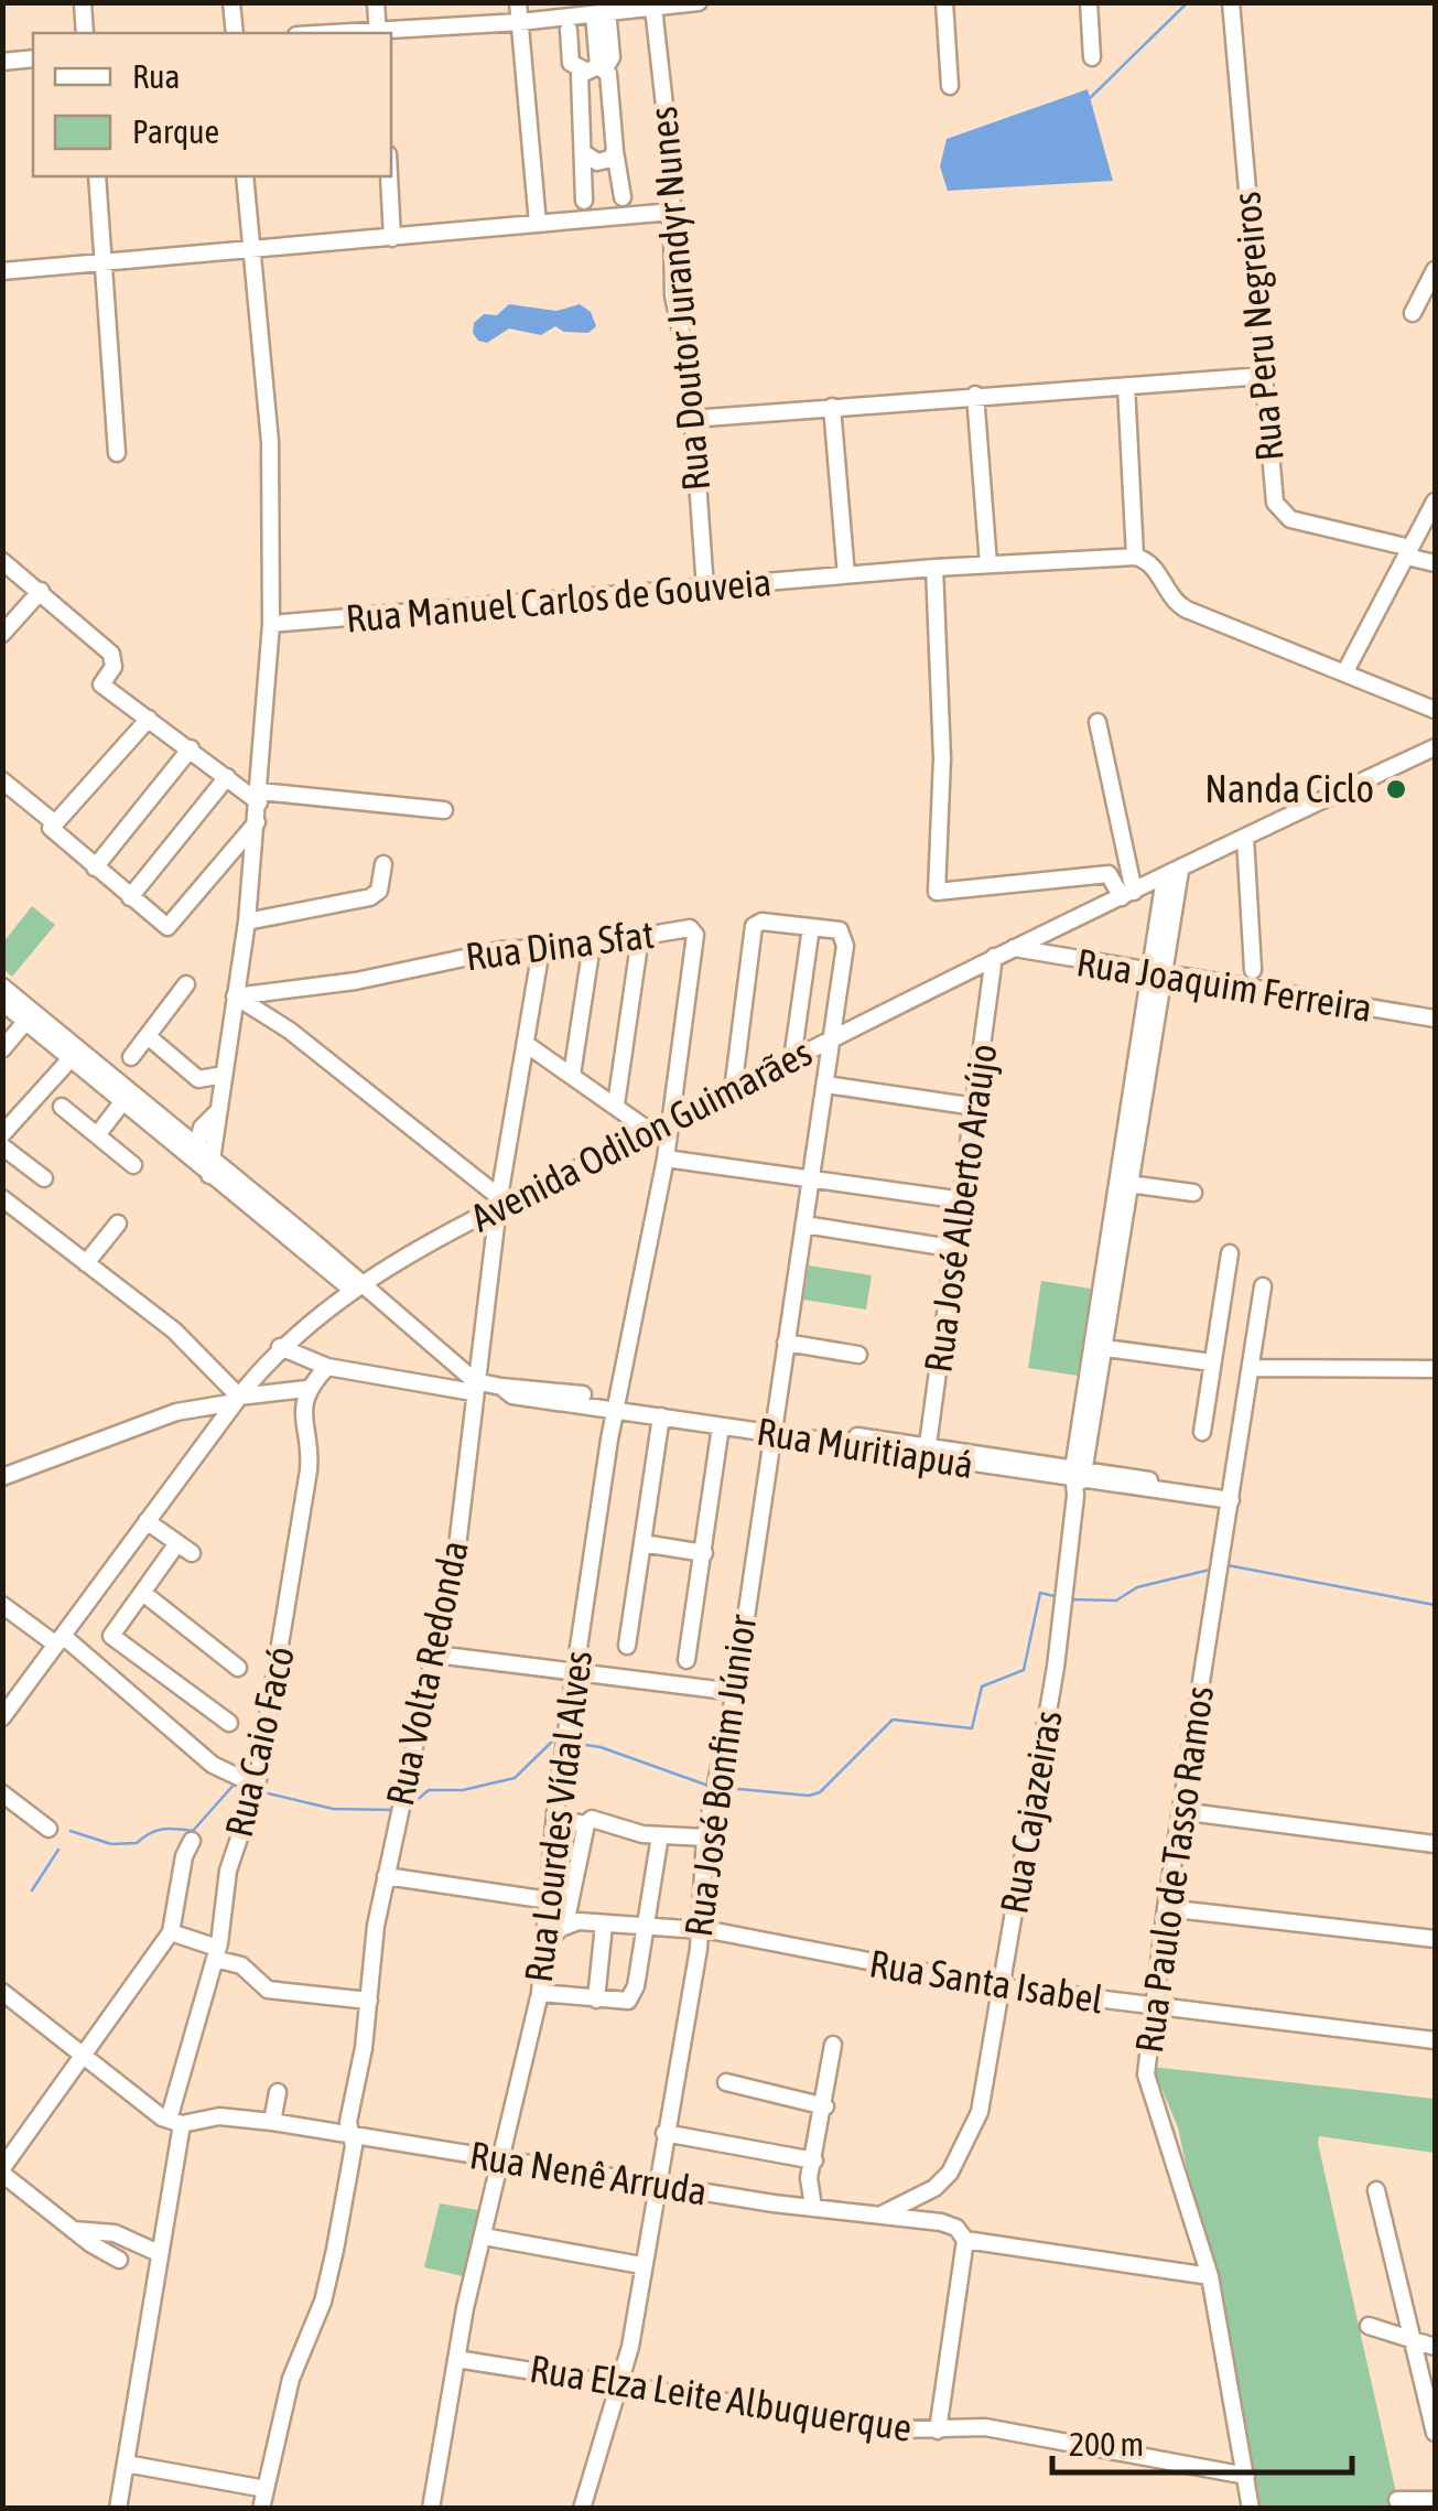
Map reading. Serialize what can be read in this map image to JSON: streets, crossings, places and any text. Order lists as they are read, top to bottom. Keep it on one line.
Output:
{"streets":{"street":["Rua Doutor Jurandyr Nunes","Rua Peru Negreiros","Rua Manuel Carlos de Gouveia","Rua Dina Sfat","Rua Joaquim Ferreira","Avenida Odilon Guimarães","Rua José Alberto Araújo","Rua Muritiapuá","Rua Volta Redonda","Rua Caio Facó","Rua José Bonfim Júnior","Rua Cajazeiras","Rua Lourdes Vídal Alves","Rua Paulo de Tasso Ramos","Rua Santa Isabel","Rua Nenê Arruda","Rua Elza Leite Albuquerque"]},"crossings":[["Rua Doutor Jurandyr Nunes","Rua Manuel Carlos de Gouveia"],["Rua Dina Sfat","Avenida Odilon Guimarães"],["Rua Dina Sfat","Rua Volta Redonda"],["Rua Dina Sfat","Rua Lourdes Vídal Alves"],["Rua Joaquim Ferreira","Avenida Odilon Guimarães"],["Rua Joaquim Ferreira","Rua Cajazeiras"],["Avenida Odilon Guimarães","Rua José Alberto Araújo"],["Avenida Odilon Guimarães","Rua Muritiapuá"],["Avenida Odilon Guimarães","Rua Volta Redonda"],["Avenida Odilon Guimarães","Rua José Bonfim Júnior"],["Avenida Odilon Guimarães","Rua Cajazeiras"],["Avenida Odilon Guimarães","Rua Lourdes Vídal Alves"],["Rua José Alberto Araújo","Rua Muritiapuá"],["Rua Muritiapuá","Rua Volta Redonda"],["Rua Muritiapuá","Rua José Bonfim Júnior"],["Rua Muritiapuá","Rua Cajazeiras"],["Rua Muritiapuá","Rua Lourdes Vídal Alves"],["Rua Muritiapuá","Rua Paulo de Tasso Ramos"],["Rua Volta Redonda","Rua Nenê Arruda"],["Rua Caio Facó","Rua Nenê Arruda"],["Rua José Bonfim Júnior","Rua Santa Isabel"],["Rua José Bonfim Júnior","Rua Nenê Arruda"],["Rua José Bonfim Júnior","Rua Elza Leite Albuquerque"],["Rua Cajazeiras","Rua Santa Isabel"],["Rua Cajazeiras","Rua Nenê Arruda"],["Rua Lourdes Vídal Alves","Rua Nenê Arruda"],["Rua Lourdes Vídal Alves","Rua Elza Leite Albuquerque"],["Rua Paulo de Tasso Ramos","Rua Santa Isabel"],["Rua Paulo de Tasso Ramos","Rua Nenê Arruda"],["Rua Paulo de Tasso Ramos","Rua Elza Leite Albuquerque"]],"places":["Nanda Ciclo"],"legend":["Rua","Parque"],"scale_bar":"200 m"}
